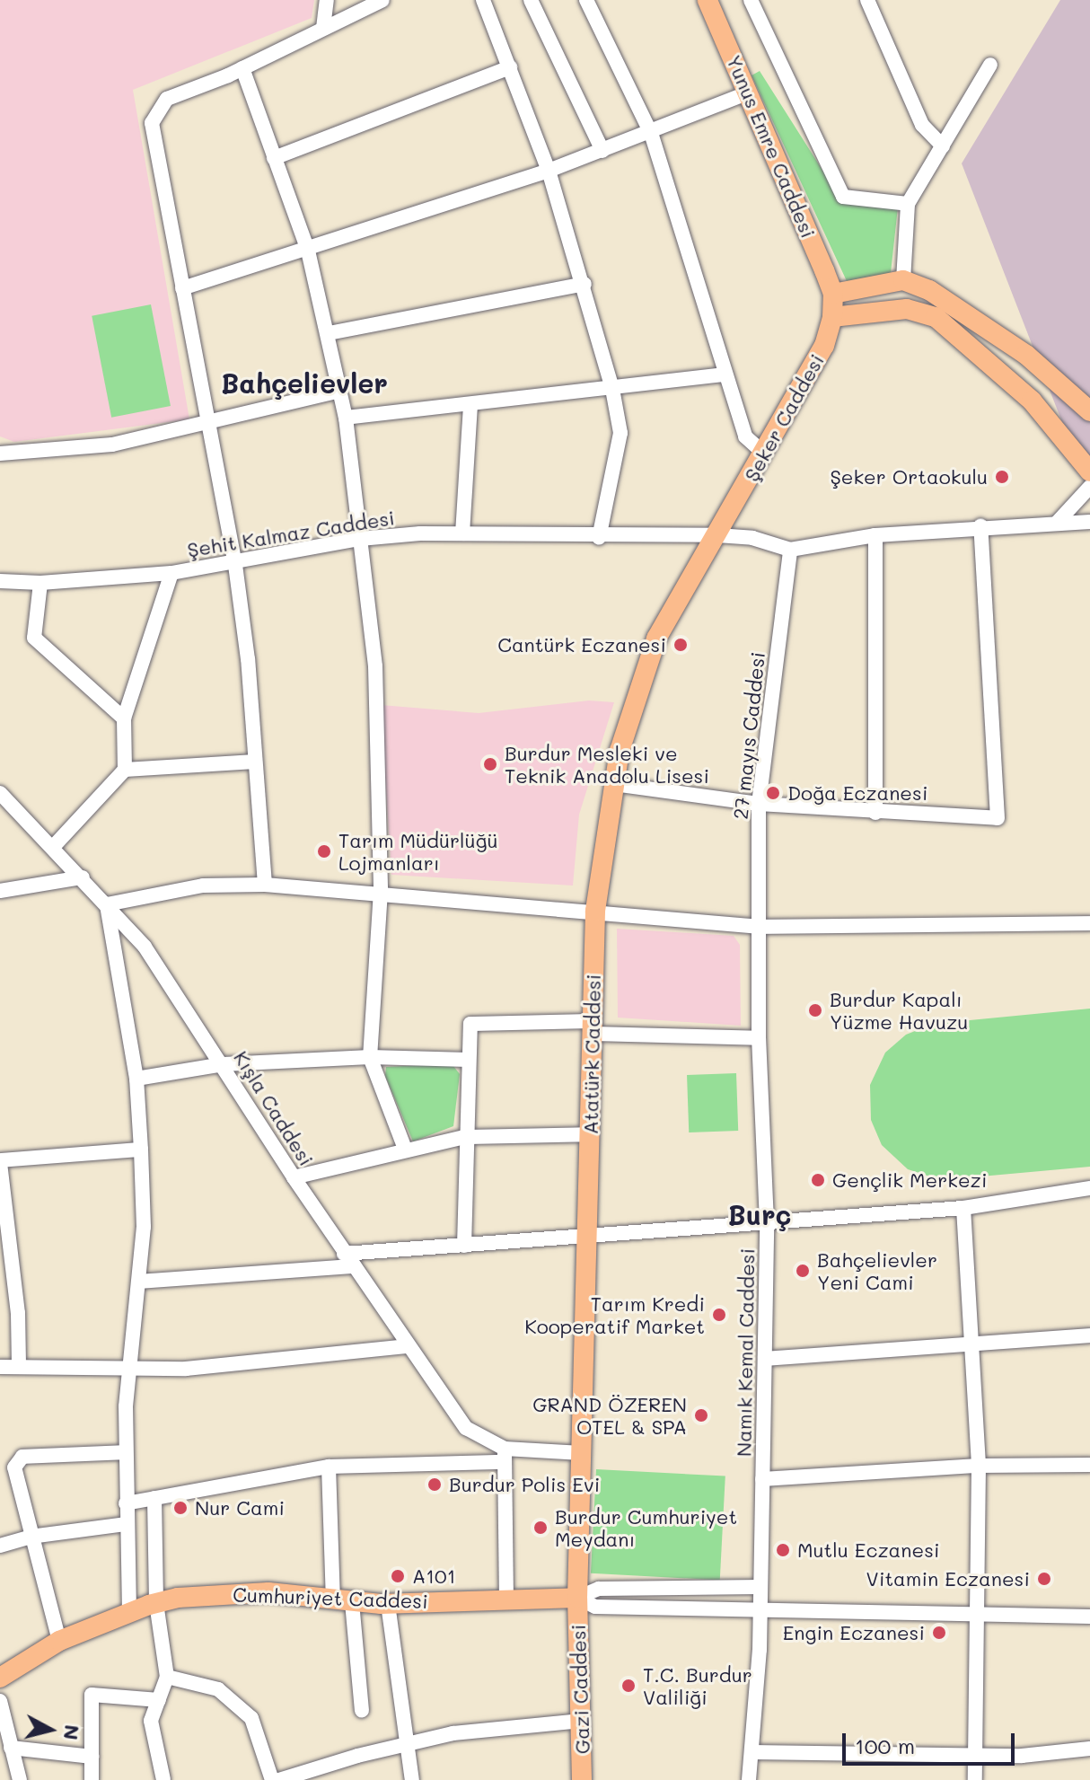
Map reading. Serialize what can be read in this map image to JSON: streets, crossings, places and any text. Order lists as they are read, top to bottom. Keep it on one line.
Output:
{"streets":{"main road":["Yunus Emre Caddesi","Şeker Caddesi","Atatürk Caddesi","Cumhuriyet Caddesi","Gazi Caddesi"],"street":["Şehit Kalmaz Caddesi","27 mayıs Caddesi","Kışla Caddesi","Namık Kemal Caddesi"]},"crossings":[["Yunus Emre Caddesi","Şeker Caddesi"],["Şeker Caddesi","Şehit Kalmaz Caddesi"],["Şeker Caddesi","Atatürk Caddesi"],["Şehit Kalmaz Caddesi","27 mayıs Caddesi"],["Şehit Kalmaz Caddesi","Atatürk Caddesi"],["27 mayıs Caddesi","Namık Kemal Caddesi"],["Atatürk Caddesi","Cumhuriyet Caddesi"],["Atatürk Caddesi","Gazi Caddesi"],["Cumhuriyet Caddesi","Gazi Caddesi"]],"districts":["Bahçelievler","Burç"],"places":["Şeker Ortaokulu","Cantürk Eczanesi","Burdur Mesleki ve Teknik Anadolu Lisesi","Doğa Eczanesi","Tarım Müdürlüğü Lojmanları","Burdur Kapalı Yüzme Havuzu","Gençlik Merkezi","Bahçelievler Yeni Cami","Tarım Kredi Kooperatif Market","GRAND ÖZEREN OTEL & SPA","Burdur Polis Evi","Nur Cami","Burdur Cumhuriyet Meydanı","Mutlu Eczanesi","A101","Vitamin Eczanesi","Engin Eczanesi","T.C. Burdur Valiliği"],"scale_bar":"100 m","north":"right"}
